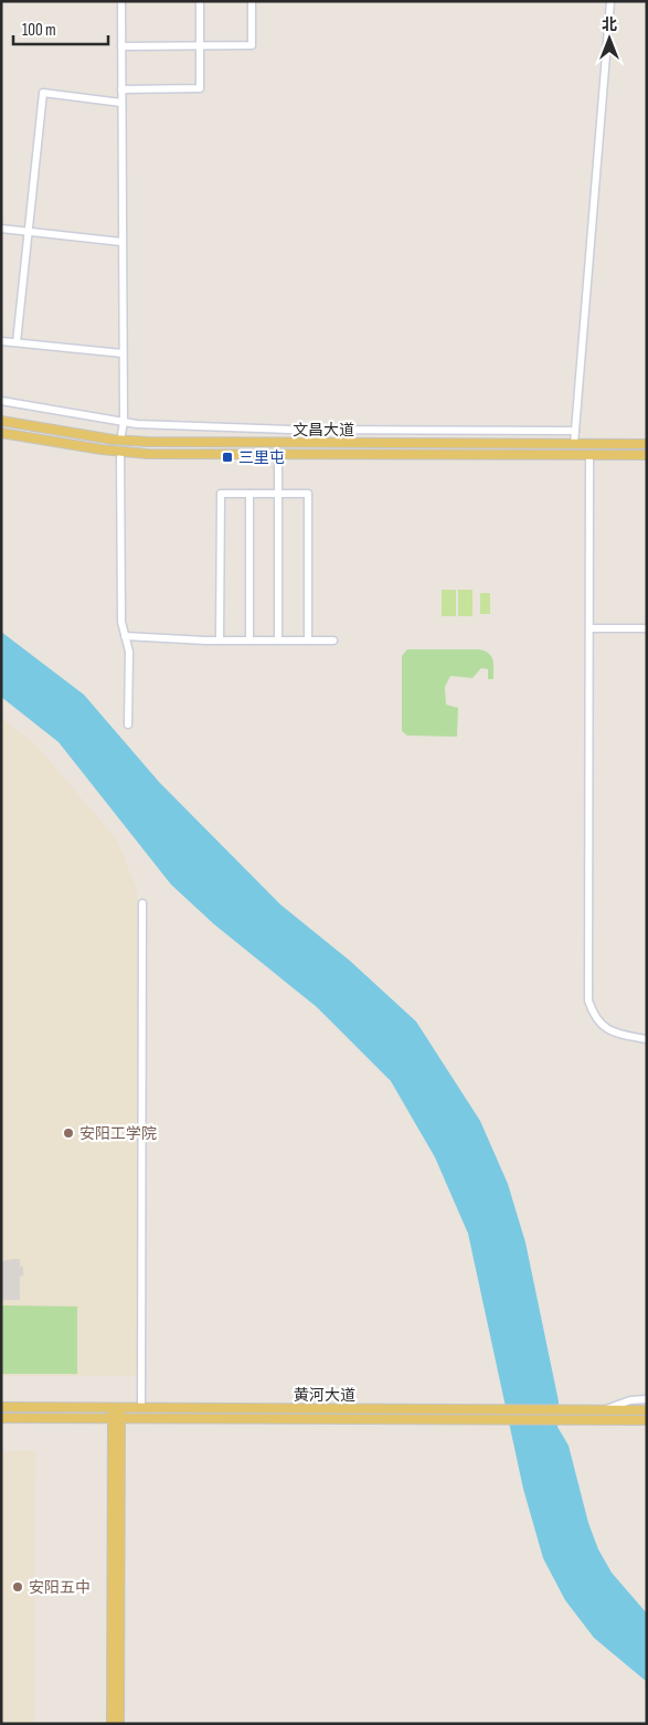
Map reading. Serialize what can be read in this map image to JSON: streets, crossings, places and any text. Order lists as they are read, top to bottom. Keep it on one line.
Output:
{"streets":{"main road":["文昌大道","黄河大道"]},"places":{"transit":["三里屯"],"other":["安阳工学院","安阳五中"]},"scale_bar":"100 m","north":"top"}
